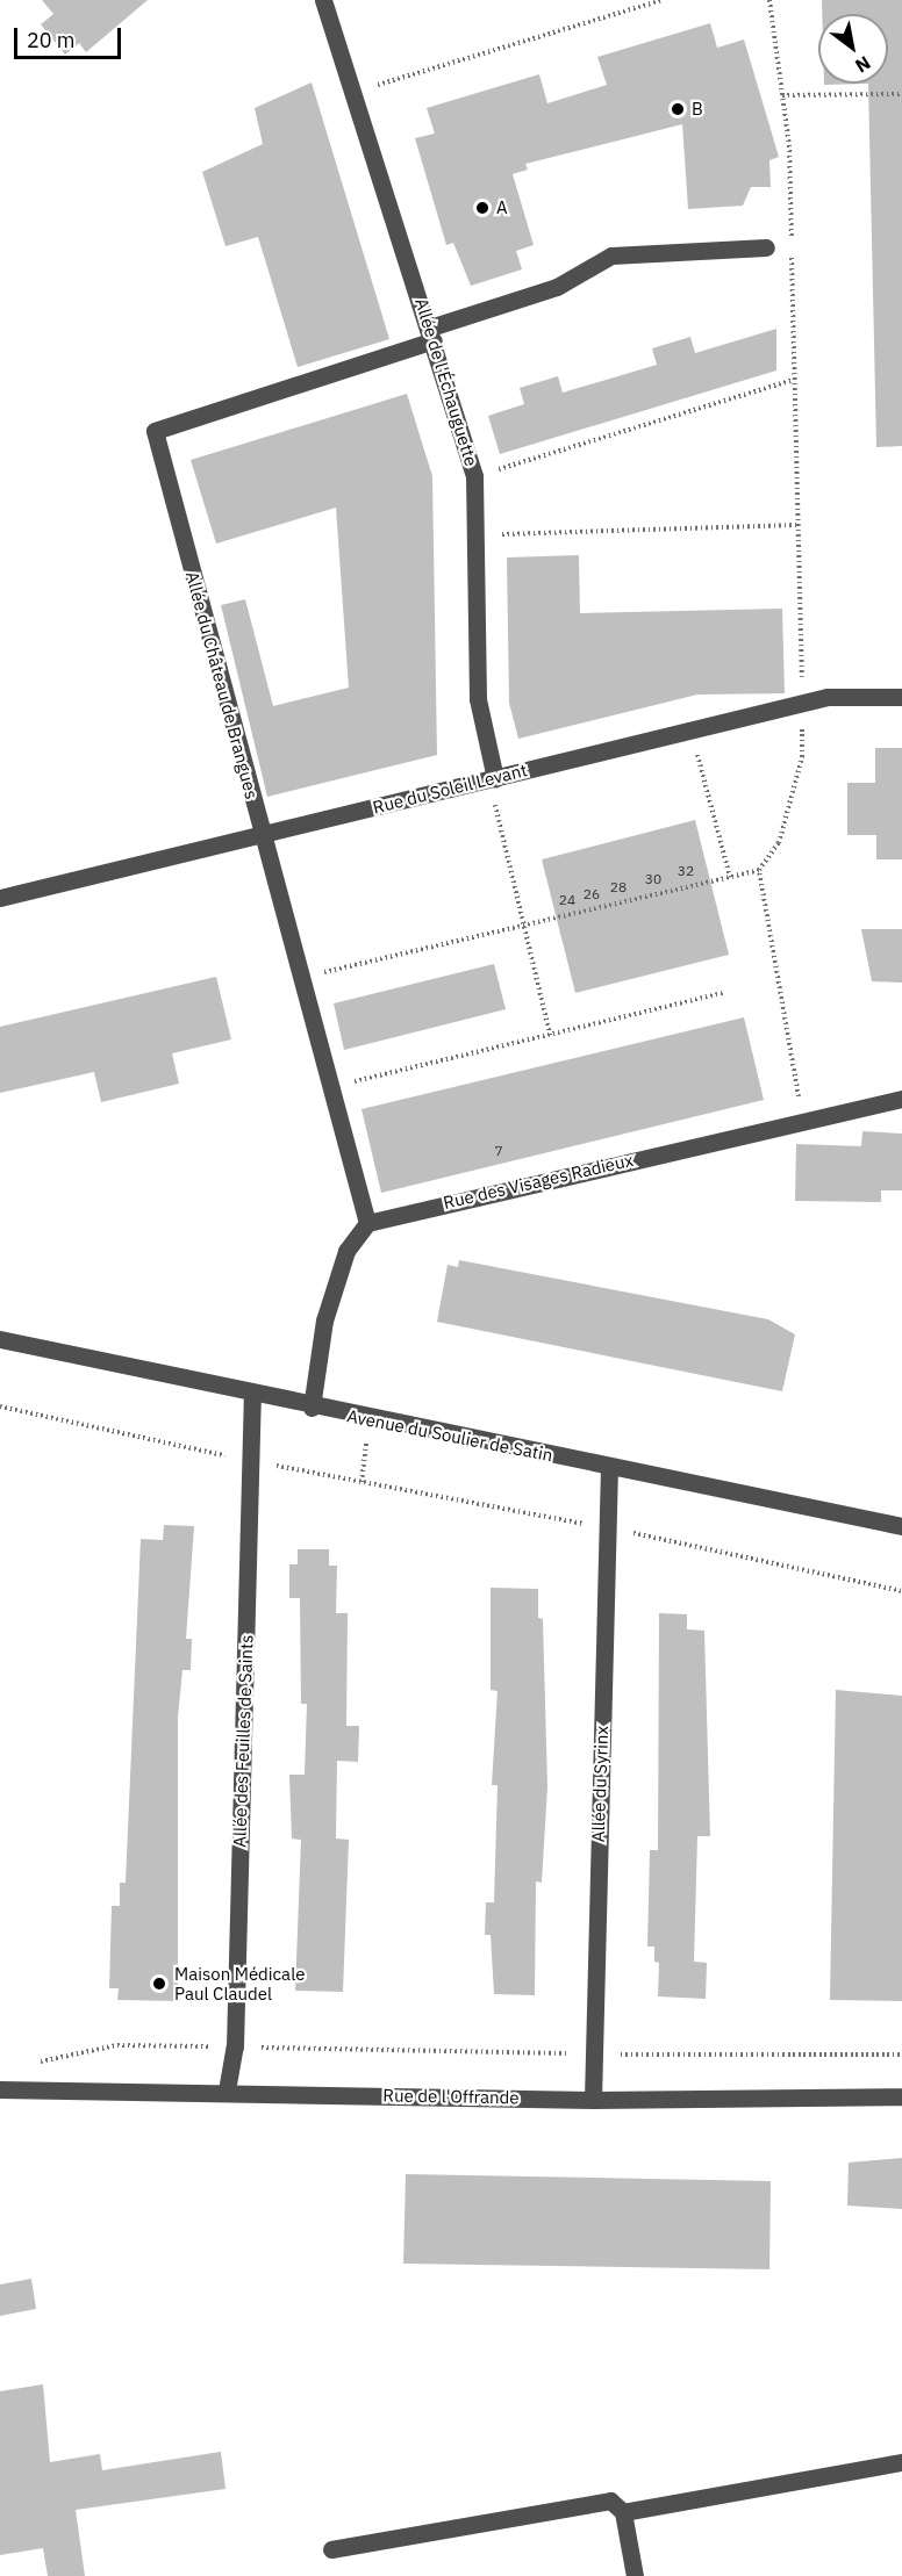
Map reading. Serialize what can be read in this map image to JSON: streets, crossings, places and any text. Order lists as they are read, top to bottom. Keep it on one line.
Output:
{"streets":{"street":["Allée de l'Échauguette","Allée du Château de Brangues","Rue du Soleil Levant","Rue des Visages Radieux","Avenue du Soulier de Satin","Allée des Feuilles de Saints","Allée du Syrinx","Rue de l'Offrande"]},"crossings":[["Allée de l'Échauguette","Allée du Château de Brangues"],["Allée de l'Échauguette","Rue du Soleil Levant"],["Allée du Château de Brangues","Rue du Soleil Levant"],["Allée du Château de Brangues","Rue des Visages Radieux"],["Avenue du Soulier de Satin","Allée des Feuilles de Saints"],["Avenue du Soulier de Satin","Allée du Syrinx"],["Allée des Feuilles de Saints","Rue de l'Offrande"],["Allée du Syrinx","Rue de l'Offrande"]],"places":["B","A","Maison Médicale Paul Claudel"],"house_numbers":["32","30","28","26","24","7"],"scale_bar":"20 m","north":"bottom right"}
